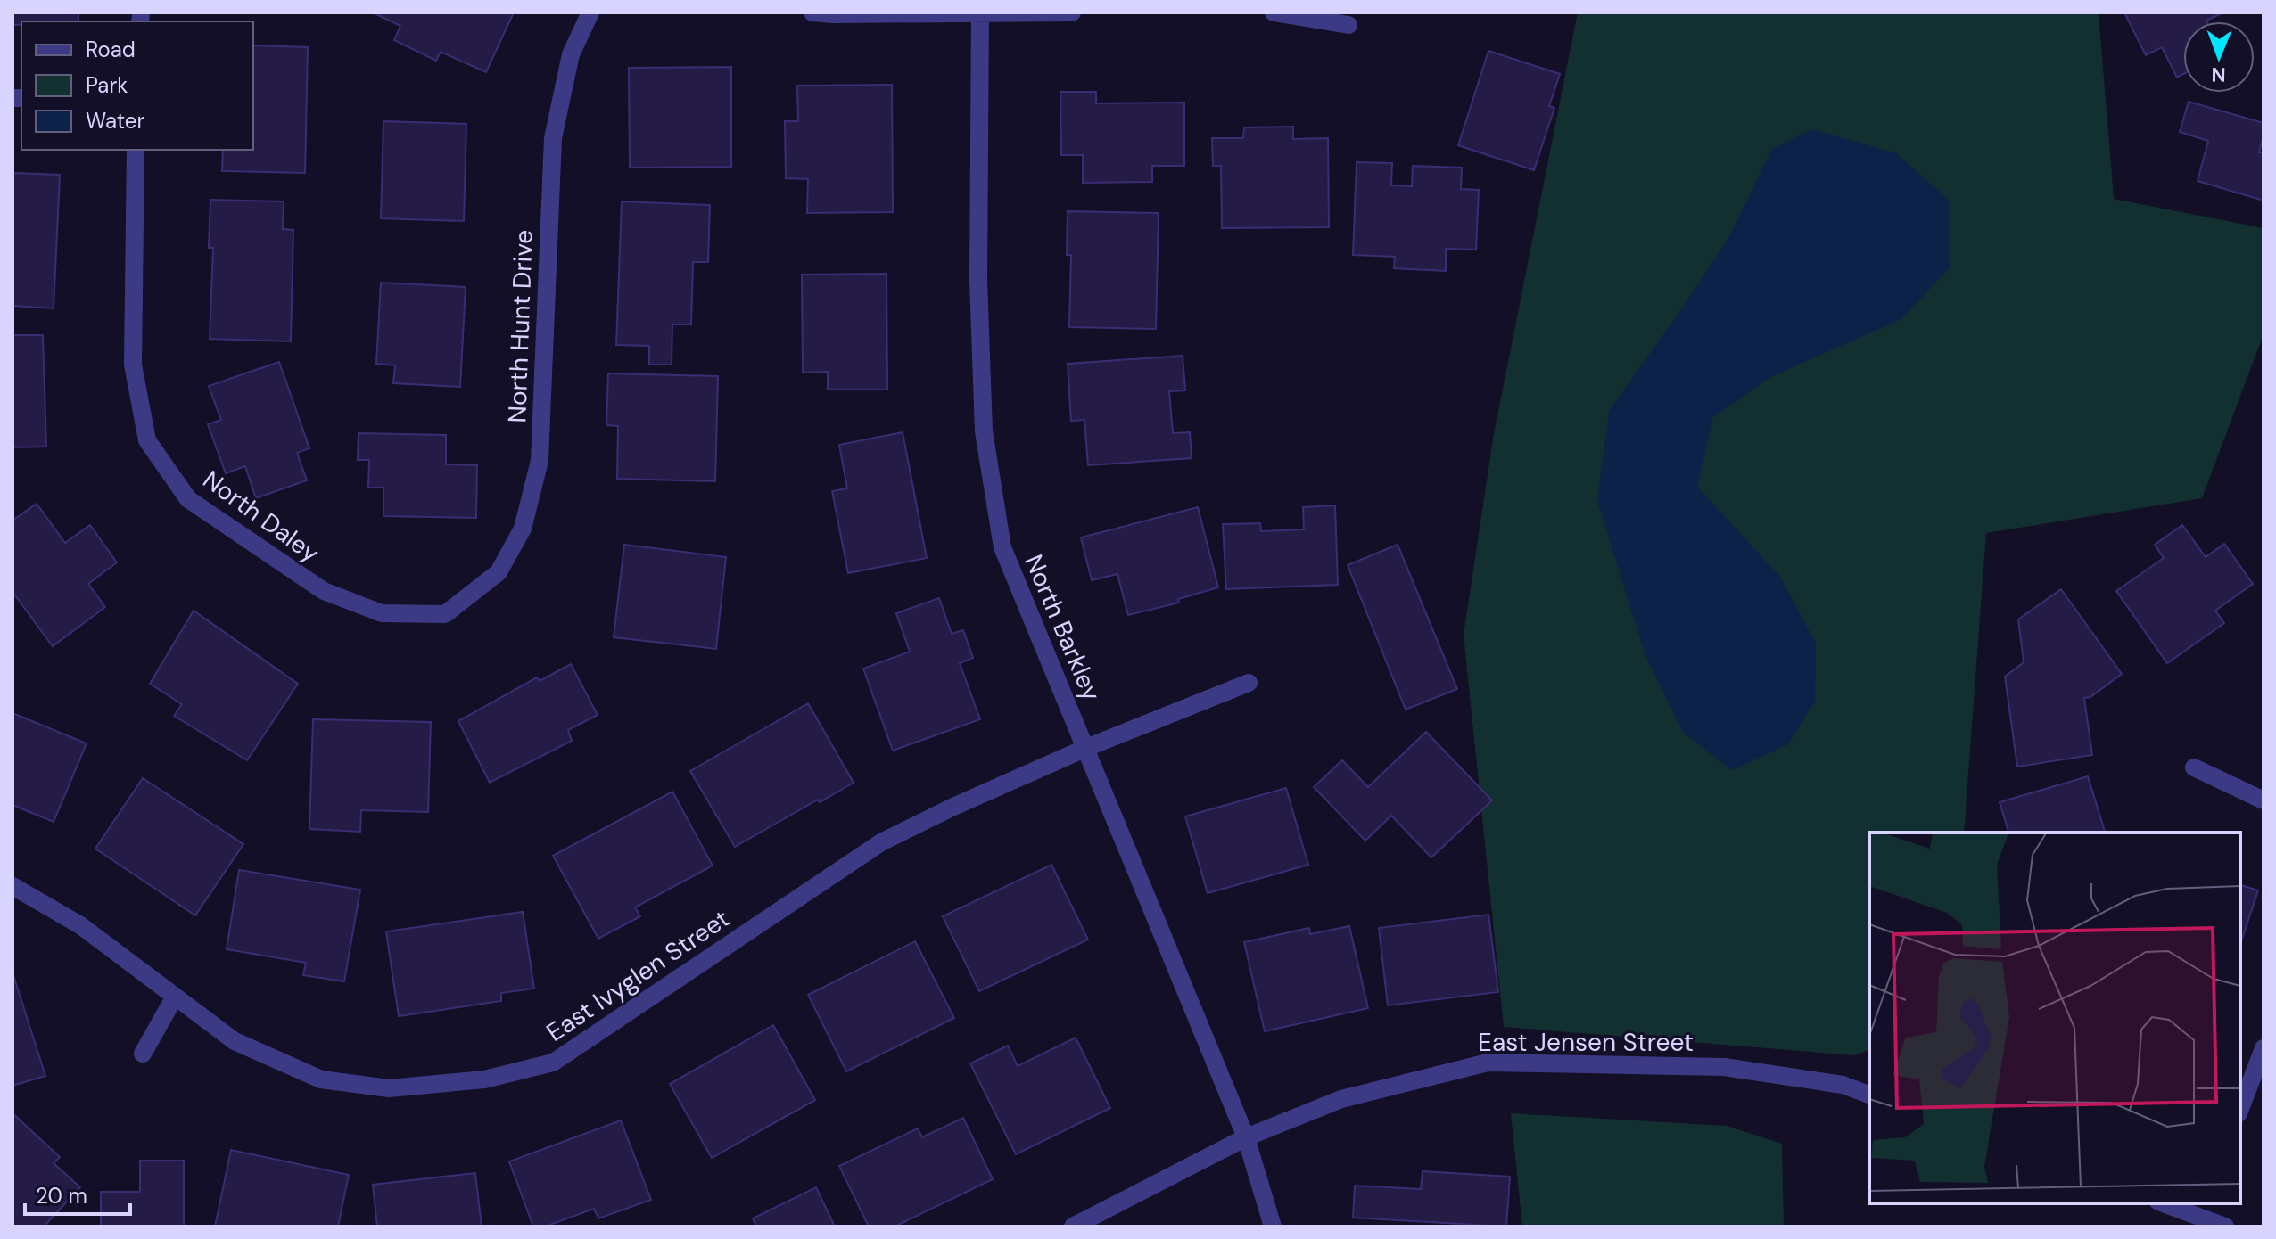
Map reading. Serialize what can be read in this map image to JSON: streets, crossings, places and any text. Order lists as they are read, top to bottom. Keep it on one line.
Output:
{"streets":{"street":["North Hunt Drive","North Daley","North Barkley","East Ivyglen Street","East Jensen Street"]},"crossings":[["North Hunt Drive","North Daley"],["North Barkley","East Ivyglen Street"],["North Barkley","East Jensen Street"]],"legend":["Road","Park","Water"],"scale_bar":"20 m","north":"bottom"}
